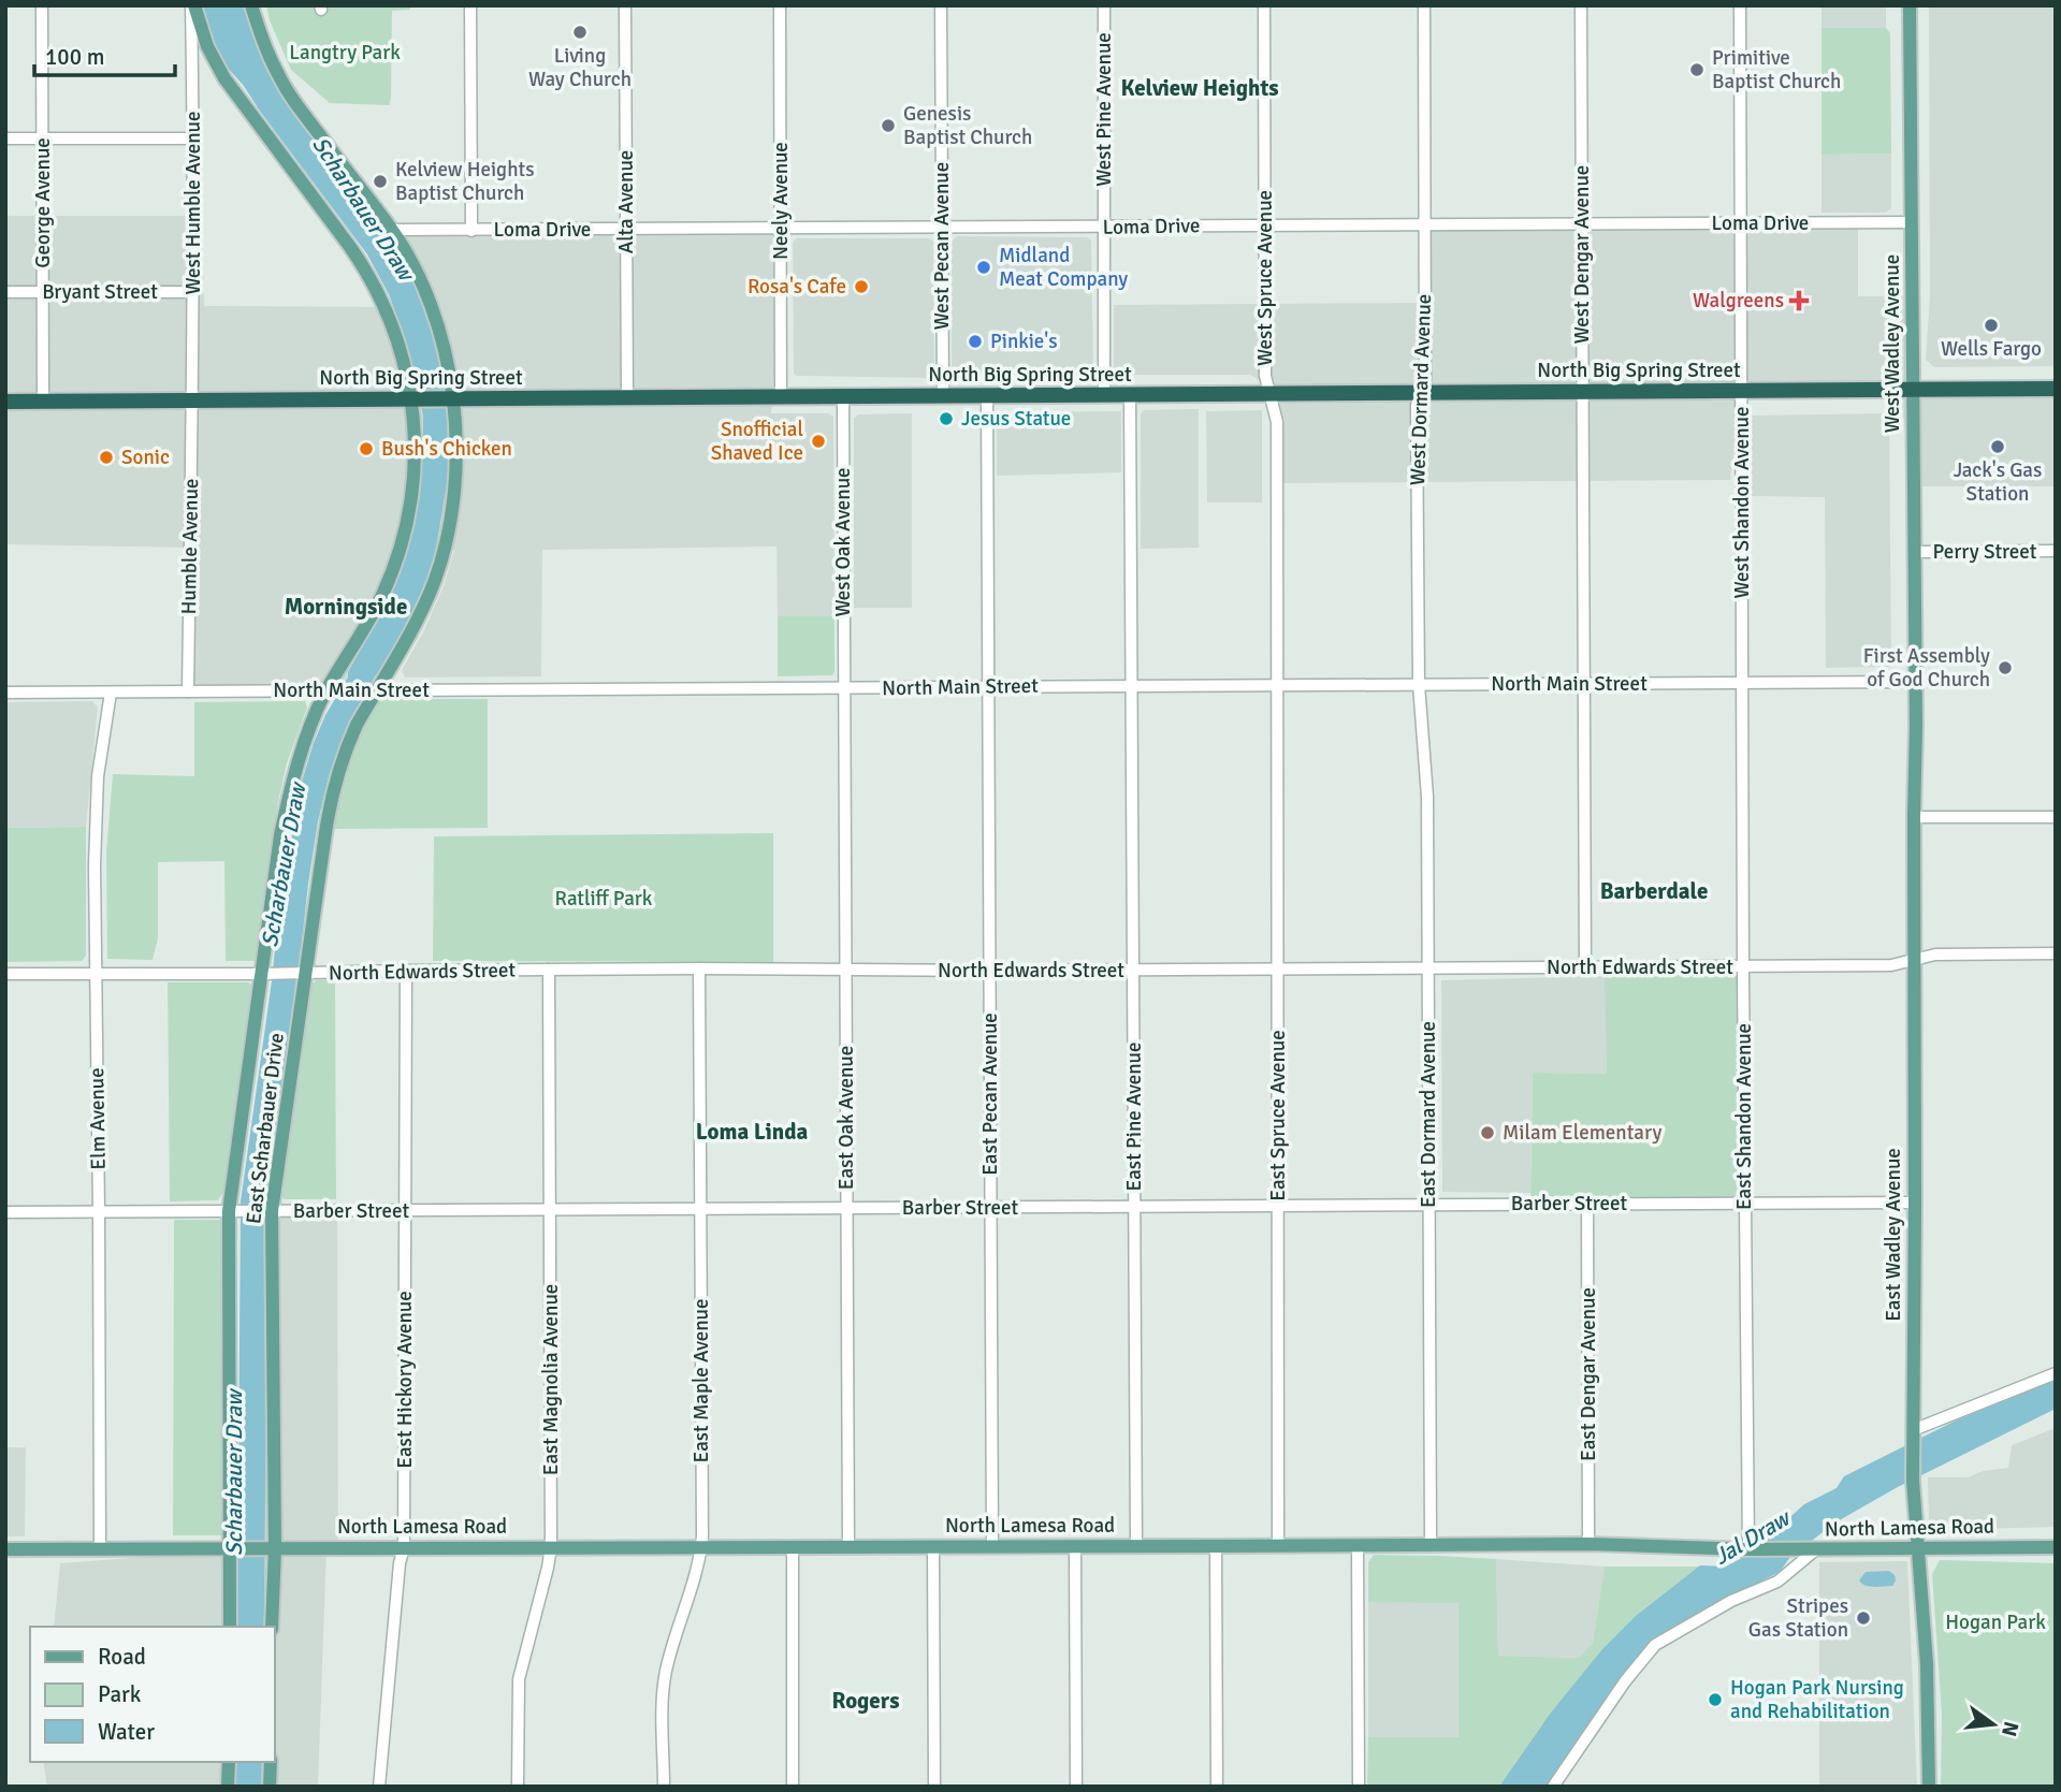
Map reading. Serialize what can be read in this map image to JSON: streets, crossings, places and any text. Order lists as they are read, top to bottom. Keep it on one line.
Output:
{"streets":{"highway":["North Big Spring Street"],"main road":["West Wadley Avenue","East Scharbauer Drive","East Wadley Avenue","North Lamesa Road"],"street":["West Pine Avenue","Neely Avenue","Alta Avenue","George Avenue","West Humble Avenue","Loma Drive","West Pecan Avenue","West Dengar Avenue","West Spruce Avenue","Bryant Street","West Dormard Avenue","West Shandon Avenue","West Oak Avenue","Humble Avenue","Perry Street","North Main Street","North Edwards Street","East Pecan Avenue","East Dormard Avenue","East Spruce Avenue","East Pine Avenue","East Shandon Avenue","East Oak Avenue","Elm Avenue","Barber Street","East Dengar Avenue","East Hickory Avenue","East Magnolia Avenue","East Maple Avenue"]},"crossings":[["West Pine Avenue","Loma Drive"],["West Pine Avenue","North Big Spring Street"],["Neely Avenue","Loma Drive"],["Neely Avenue","North Big Spring Street"],["Alta Avenue","Loma Drive"],["Alta Avenue","North Big Spring Street"],["George Avenue","Bryant Street"],["George Avenue","North Big Spring Street"],["West Humble Avenue","Bryant Street"],["West Humble Avenue","North Big Spring Street"],["West Humble Avenue","Humble Avenue"],["West Humble Avenue","East Scharbauer Drive"],["Loma Drive","West Pecan Avenue"],["Loma Drive","West Dengar Avenue"],["Loma Drive","West Spruce Avenue"],["Loma Drive","West Wadley Avenue"],["Loma Drive","West Dormard Avenue"],["Loma Drive","West Shandon Avenue"],["Loma Drive","East Scharbauer Drive"],["West Pecan Avenue","North Big Spring Street"],["West Dengar Avenue","North Big Spring Street"],["West Dengar Avenue","North Main Street"],["West Spruce Avenue","North Big Spring Street"],["West Spruce Avenue","North Main Street"],["West Spruce Avenue","East Spruce Avenue"],["West Wadley Avenue","North Big Spring Street"],["West Wadley Avenue","Perry Street"],["West Wadley Avenue","North Main Street"],["West Wadley Avenue","East Wadley Avenue"],["North Big Spring Street","West Dormard Avenue"],["North Big Spring Street","West Shandon Avenue"],["North Big Spring Street","West Oak Avenue"],["North Big Spring Street","Humble Avenue"],["North Big Spring Street","East Scharbauer Drive"],["West Dormard Avenue","North Main Street"],["West Dormard Avenue","East Dormard Avenue"],["West Shandon Avenue","North Main Street"],["West Shandon Avenue","East Shandon Avenue"],["West Oak Avenue","North Main Street"],["West Oak Avenue","East Oak Avenue"],["Humble Avenue","North Main Street"],["North Main Street","East Pecan Avenue"],["North Main Street","East Dormard Avenue"],["North Main Street","East Spruce Avenue"],["North Main Street","East Pine Avenue"],["North Main Street","East Shandon Avenue"],["North Main Street","East Oak Avenue"],["North Main Street","Elm Avenue"],["North Main Street","East Scharbauer Drive"],["North Main Street","East Wadley Avenue"],["North Edwards Street","East Pecan Avenue"],["North Edwards Street","East Dormard Avenue"],["North Edwards Street","East Spruce Avenue"],["North Edwards Street","East Pine Avenue"],["North Edwards Street","East Shandon Avenue"],["North Edwards Street","East Oak Avenue"],["North Edwards Street","Elm Avenue"],["North Edwards Street","East Scharbauer Drive"],["North Edwards Street","East Wadley Avenue"],["North Edwards Street","East Hickory Avenue"],["North Edwards Street","East Magnolia Avenue"],["North Edwards Street","East Maple Avenue"],["East Pecan Avenue","Barber Street"],["East Pecan Avenue","North Lamesa Road"],["East Dormard Avenue","Barber Street"],["East Dormard Avenue","North Lamesa Road"],["East Spruce Avenue","Barber Street"],["East Spruce Avenue","North Lamesa Road"],["East Pine Avenue","Barber Street"],["East Pine Avenue","North Lamesa Road"],["East Shandon Avenue","Barber Street"],["East Shandon Avenue","North Lamesa Road"],["East Oak Avenue","Barber Street"],["East Oak Avenue","North Lamesa Road"],["Elm Avenue","Barber Street"],["Elm Avenue","North Lamesa Road"],["East Scharbauer Drive","Barber Street"],["East Scharbauer Drive","North Lamesa Road"],["Barber Street","East Wadley Avenue"],["Barber Street","East Dengar Avenue"],["Barber Street","East Hickory Avenue"],["Barber Street","East Magnolia Avenue"],["Barber Street","East Maple Avenue"],["East Wadley Avenue","North Lamesa Road"],["East Dengar Avenue","North Lamesa Road"],["East Hickory Avenue","North Lamesa Road"],["East Magnolia Avenue","North Lamesa Road"],["East Maple Avenue","North Lamesa Road"]],"districts":["Kelview Heights","Morningside","Barberdale","Loma Linda","Rogers"],"water":["Scharbauer Draw","Jal Draw"],"parks":["Langtry Park","Ratliff Park","Hogan Park"],"places":{"other":["Living Way Church","Primitive Baptist Church","Genesis Baptist Church","Kelview Heights Baptist Church","Midland Meat Company","Rosa's Cafe","Wells Fargo","Pinkie's","Jesus Statue","Snofficial Shaved Ice","Jack's Gas Station","Bush's Chicken","Sonic","First Assembly of God Church","Milam Elementary","Stripes Gas Station","Hogan Park Nursing and Rehabilitation"],"health":["Walgreens"]},"legend":["Road","Park","Water"],"scale_bar":"100 m","north":"right"}
